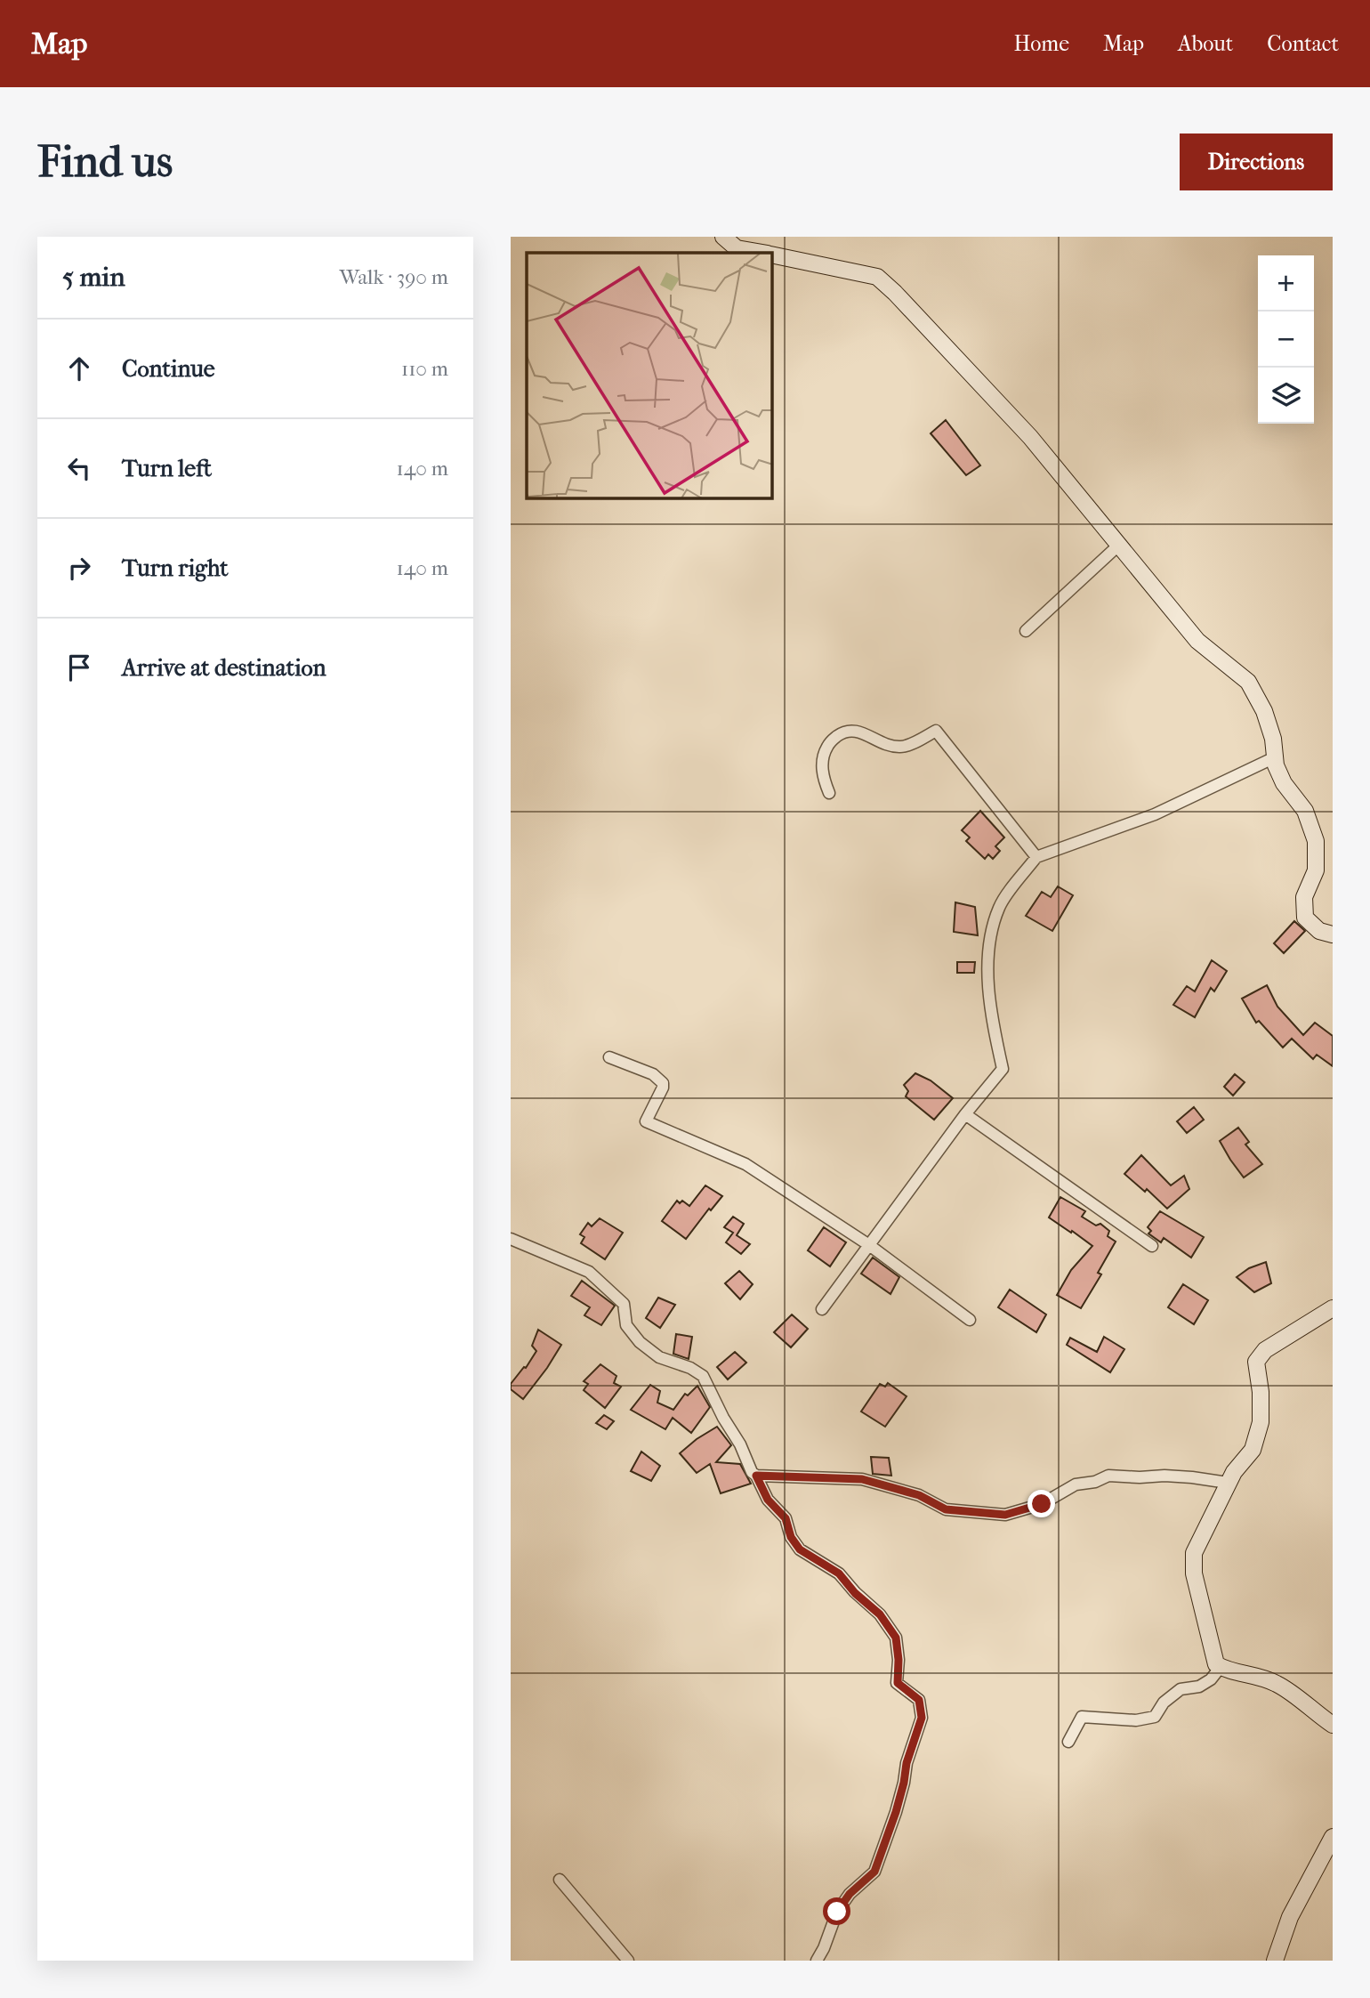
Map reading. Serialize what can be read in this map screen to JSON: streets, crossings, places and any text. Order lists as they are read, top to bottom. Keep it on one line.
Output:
{"page":{"header":"Map","nav":["Home","Map","About","Contact"],"buttons":"Directions","title":"Find us","heading":["5 min","Walk · 390 m"],"map_buttons":["+","−"],"list":[["Continue","110 m"],["Turn left","140 m"],["Turn right","140 m"],"Arrive at destination"]}}
